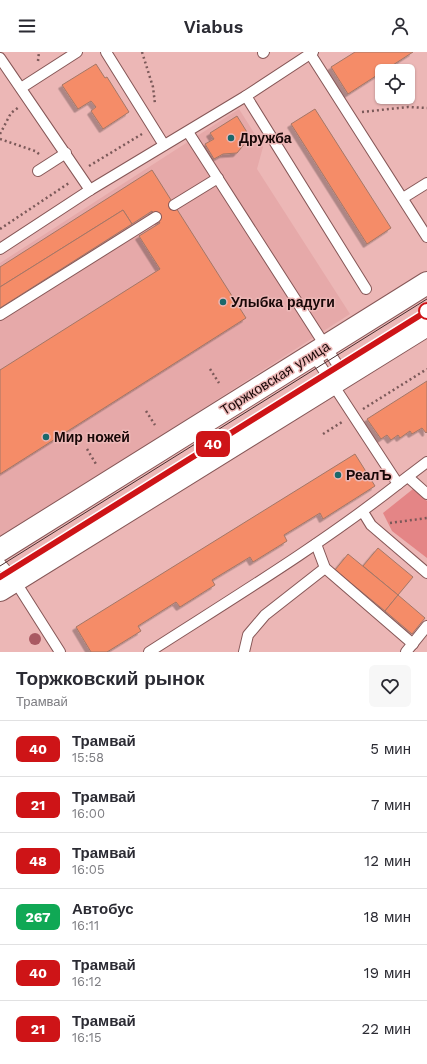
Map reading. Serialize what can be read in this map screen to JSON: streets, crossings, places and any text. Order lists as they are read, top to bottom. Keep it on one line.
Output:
{"streets":{"main road":["Торжковская улица"]},"places":["Дружба","Улыбка радуги","Мир ножей","РеалЪ"],"lines":["tram line 40"],"page":{"header":"Viabus","on_map":"40","heading":["Торжковский рынок","Трамвай"],"list":[{"mark":"40","name":"Трамвай","note":"15:58","value":"5 мин"},{"mark":"21","name":"Трамвай","note":"16:00","value":"7 мин"},{"mark":"48","name":"Трамвай","note":"16:05","value":"12 мин"},{"mark":"267","name":"Автобус","note":"16:11","value":"18 мин"},{"mark":"40","name":"Трамвай","note":"16:12","value":"19 мин"},{"mark":"21","name":"Трамвай","note":"16:15","value":"22 мин"}]}}
